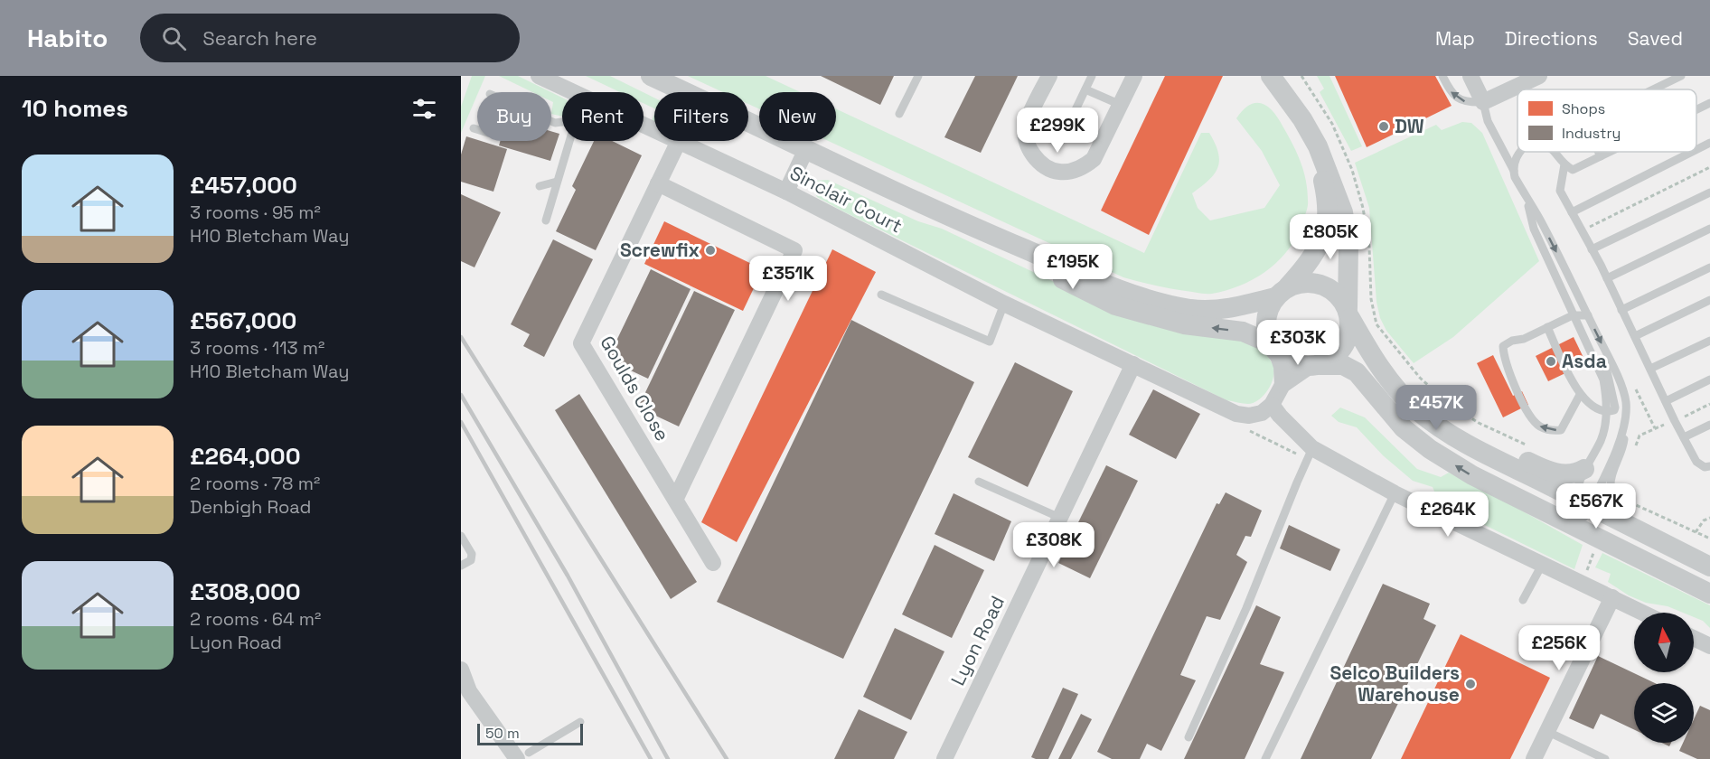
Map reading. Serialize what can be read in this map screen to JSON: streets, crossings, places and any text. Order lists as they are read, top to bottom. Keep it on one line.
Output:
{"streets":{"street":["Sinclair Court","Goulds Close","Lyon Road"]},"crossings":[["Sinclair Court","Goulds Close"],["Sinclair Court","Lyon Road"]],"places":["DW","Screwfix","Asda","Selco Builders Warehouse"],"legend":["Shops","Industry"],"scale_bar":"50 m","north":"top","page":{"header":"Habito","search":"Search here","nav":["Map","Directions","Saved"],"heading":"10 homes","chip":["Buy","Rent","Filters","New"],"price":["£299K","£805K","£195K","£351K","£303K","£457K","£567K","£264K","£308K","£256K"],"list":[{"name":"£457,000","note":"3 rooms · 95 m² · H10 Bletcham Way"},{"name":"£567,000","note":"3 rooms · 113 m² · H10 Bletcham Way"},{"name":"£264,000","note":"2 rooms · 78 m² · Denbigh Road"},{"name":"£308,000","note":"2 rooms · 64 m² · Lyon Road"}],"scale":"50 m"}}
